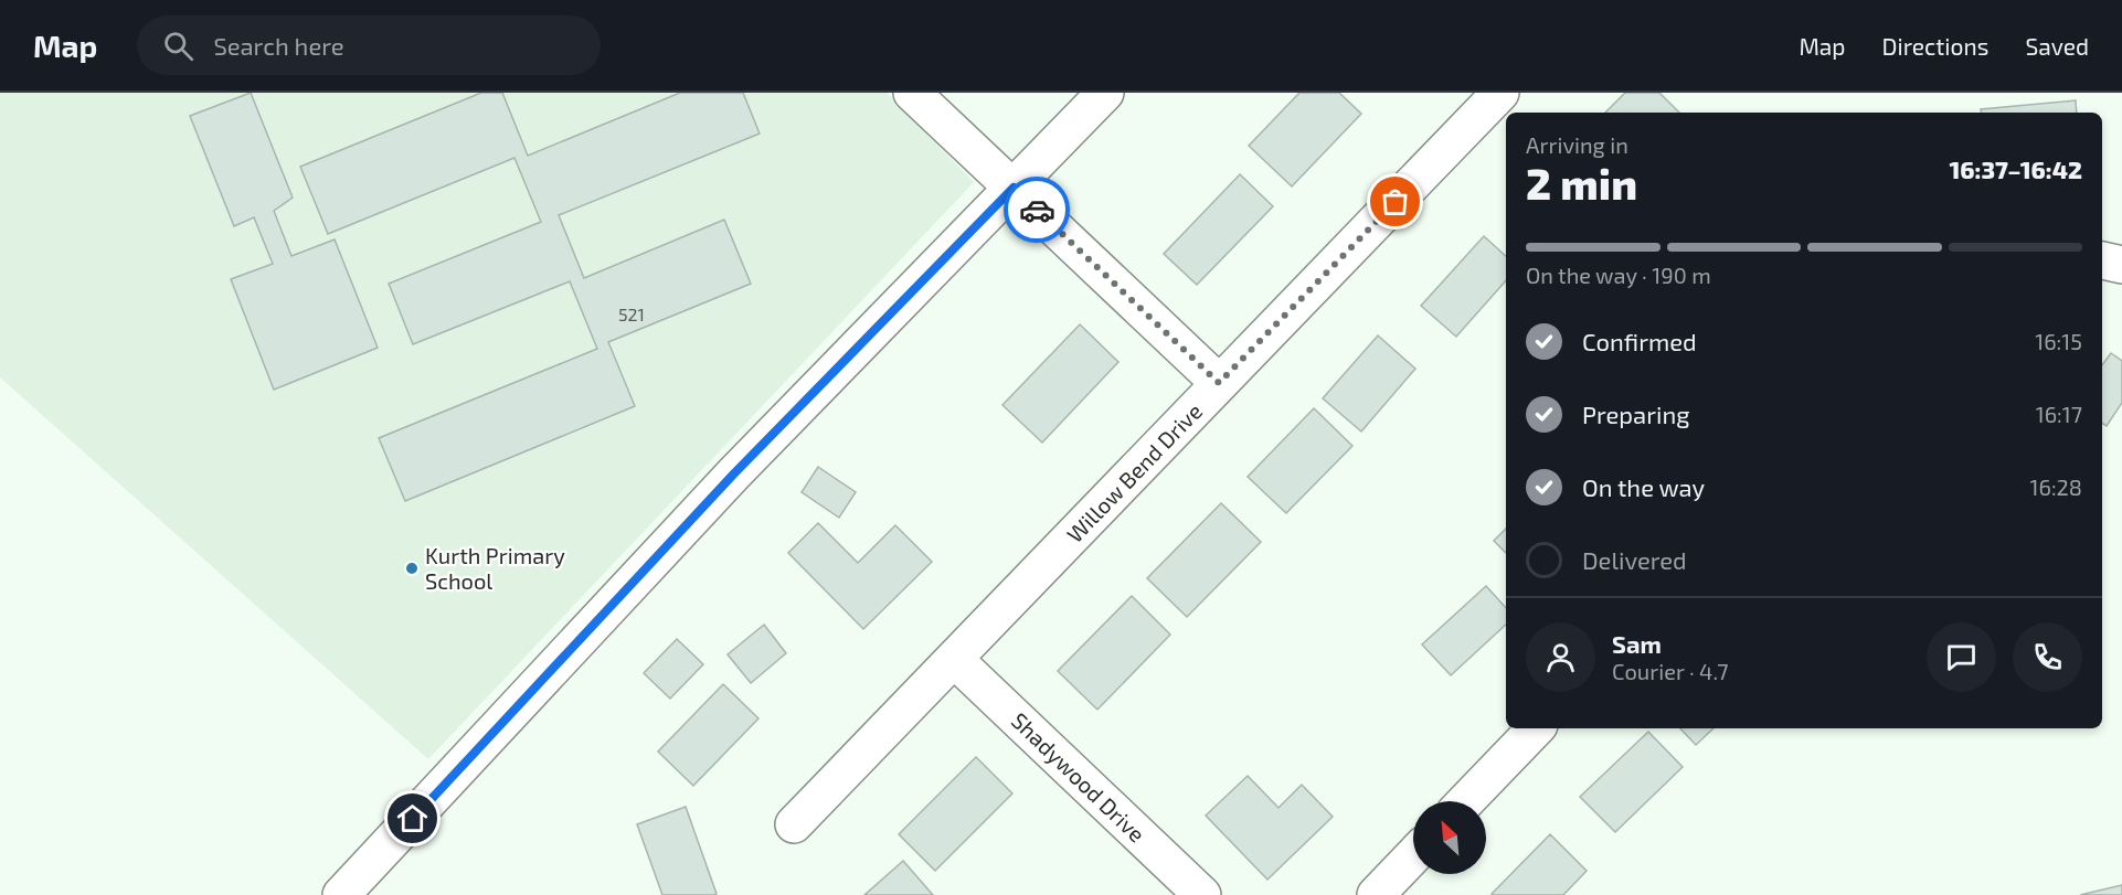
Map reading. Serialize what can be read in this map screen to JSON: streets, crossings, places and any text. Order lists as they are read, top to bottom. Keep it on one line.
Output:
{"streets":{"street":["Willow Bend Drive","Shadywood Drive"]},"crossings":[["Willow Bend Drive","Shadywood Drive"]],"places":["Kurth Primary School"],"house_numbers":["521"],"north":"top left","page":{"header":"Map","search":"Search here","nav":["Map","Directions","Saved"],"heading":["2 min","Arriving in","16:37–16:42"],"panel":["Sam","Courier · 4.7"],"bar":"On the way · 190 m","list":[["Confirmed","16:15"],["Preparing","16:17"],["On the way","16:28"],"Delivered"]}}
